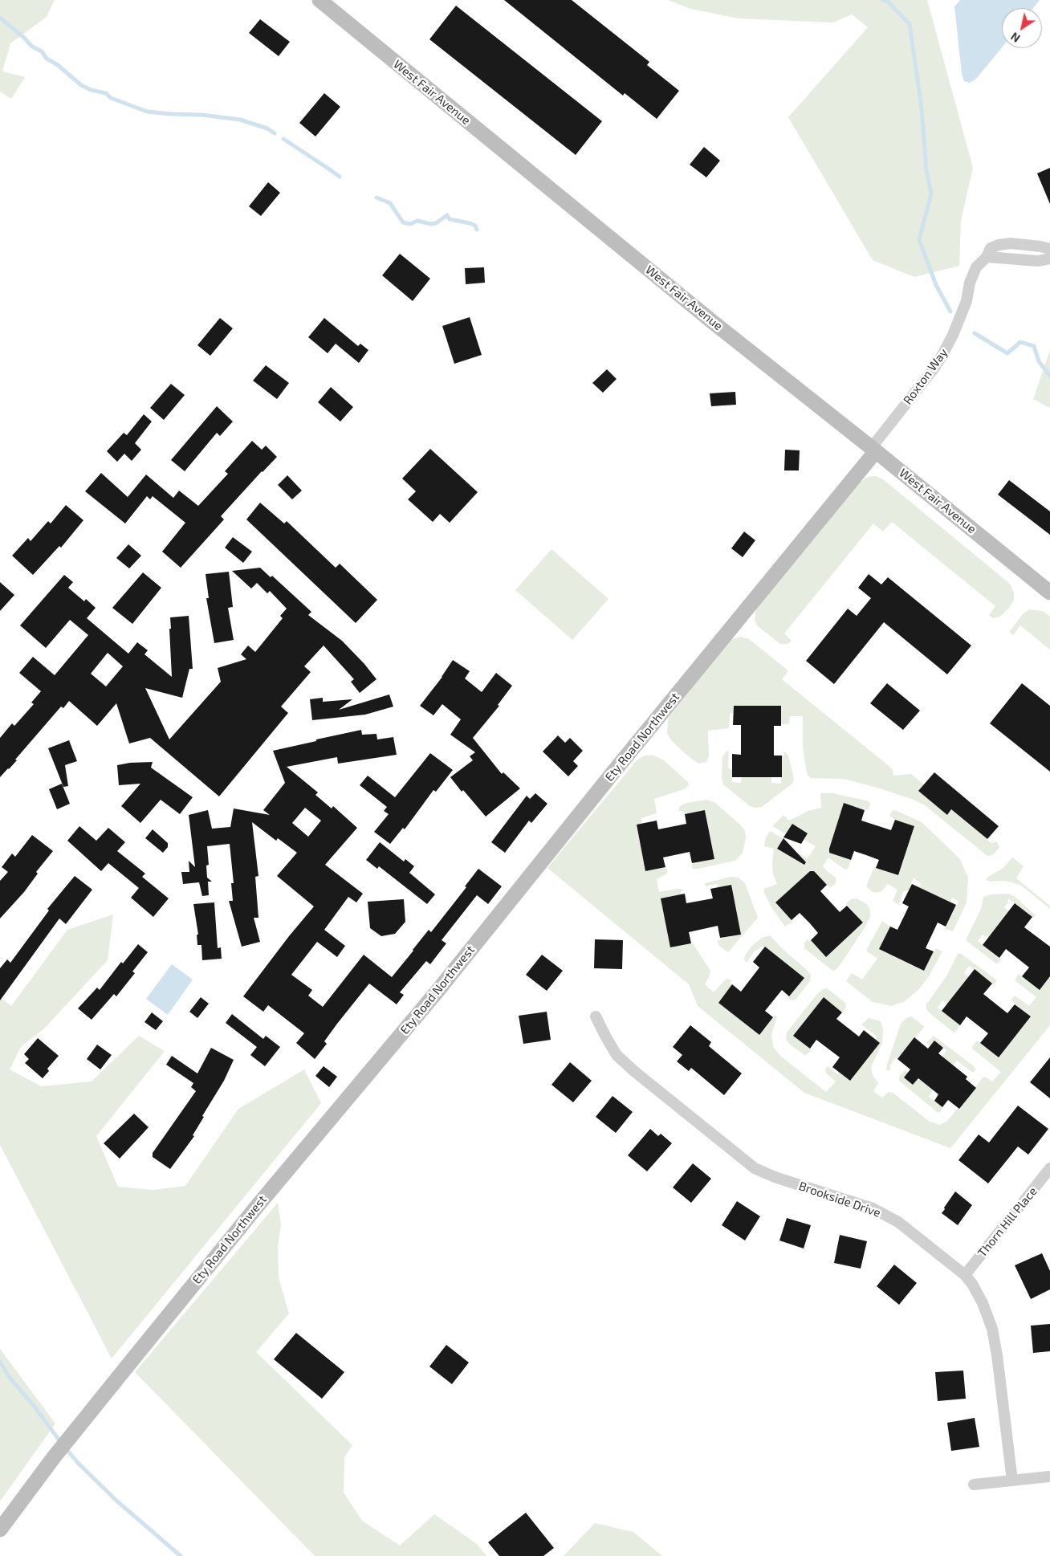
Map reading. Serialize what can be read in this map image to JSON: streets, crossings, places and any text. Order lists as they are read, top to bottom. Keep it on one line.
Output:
{"streets":{"street":["West Fair Avenue","Roxton Way","Ety Road Northwest","Brookside Drive","Thorn Hill Place"]},"crossings":[["West Fair Avenue","Roxton Way"],["West Fair Avenue","Ety Road Northwest"],["Roxton Way","Ety Road Northwest"],["Brookside Drive","Thorn Hill Place"]],"north":"bottom left"}
